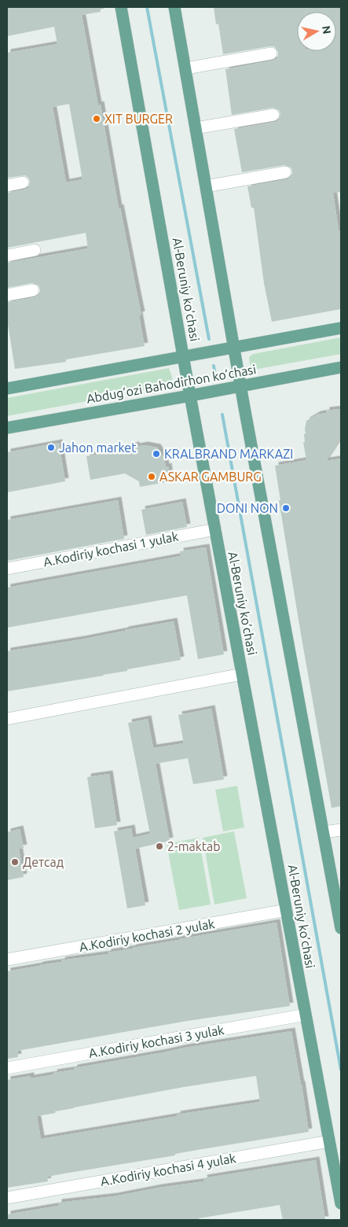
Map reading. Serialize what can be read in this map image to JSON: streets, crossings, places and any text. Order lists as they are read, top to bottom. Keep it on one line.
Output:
{"streets":{"main road":["Al-Beruniy ko’chasi","Abdug’ozi Bahodirhon ko’chasi"],"street":["A.Kodiriy kochasi 1 yulak","A.Kodiriy kochasi 2 yulak","A.Kodiriy kochasi 3 yulak","A.Kodiriy kochasi 4 yulak"]},"crossings":[["Al-Beruniy ko’chasi","Abdug’ozi Bahodirhon ko’chasi"],["Al-Beruniy ko’chasi","A.Kodiriy kochasi 1 yulak"],["Al-Beruniy ko’chasi","A.Kodiriy kochasi 2 yulak"],["Al-Beruniy ko’chasi","A.Kodiriy kochasi 3 yulak"],["Al-Beruniy ko’chasi","A.Kodiriy kochasi 4 yulak"]],"places":["XIT BURGER","Jahon market","KRALBRAND MARKAZI","ASKAR GAMBURG","DONI NON","2-maktab","Детсад"],"north":"right"}
